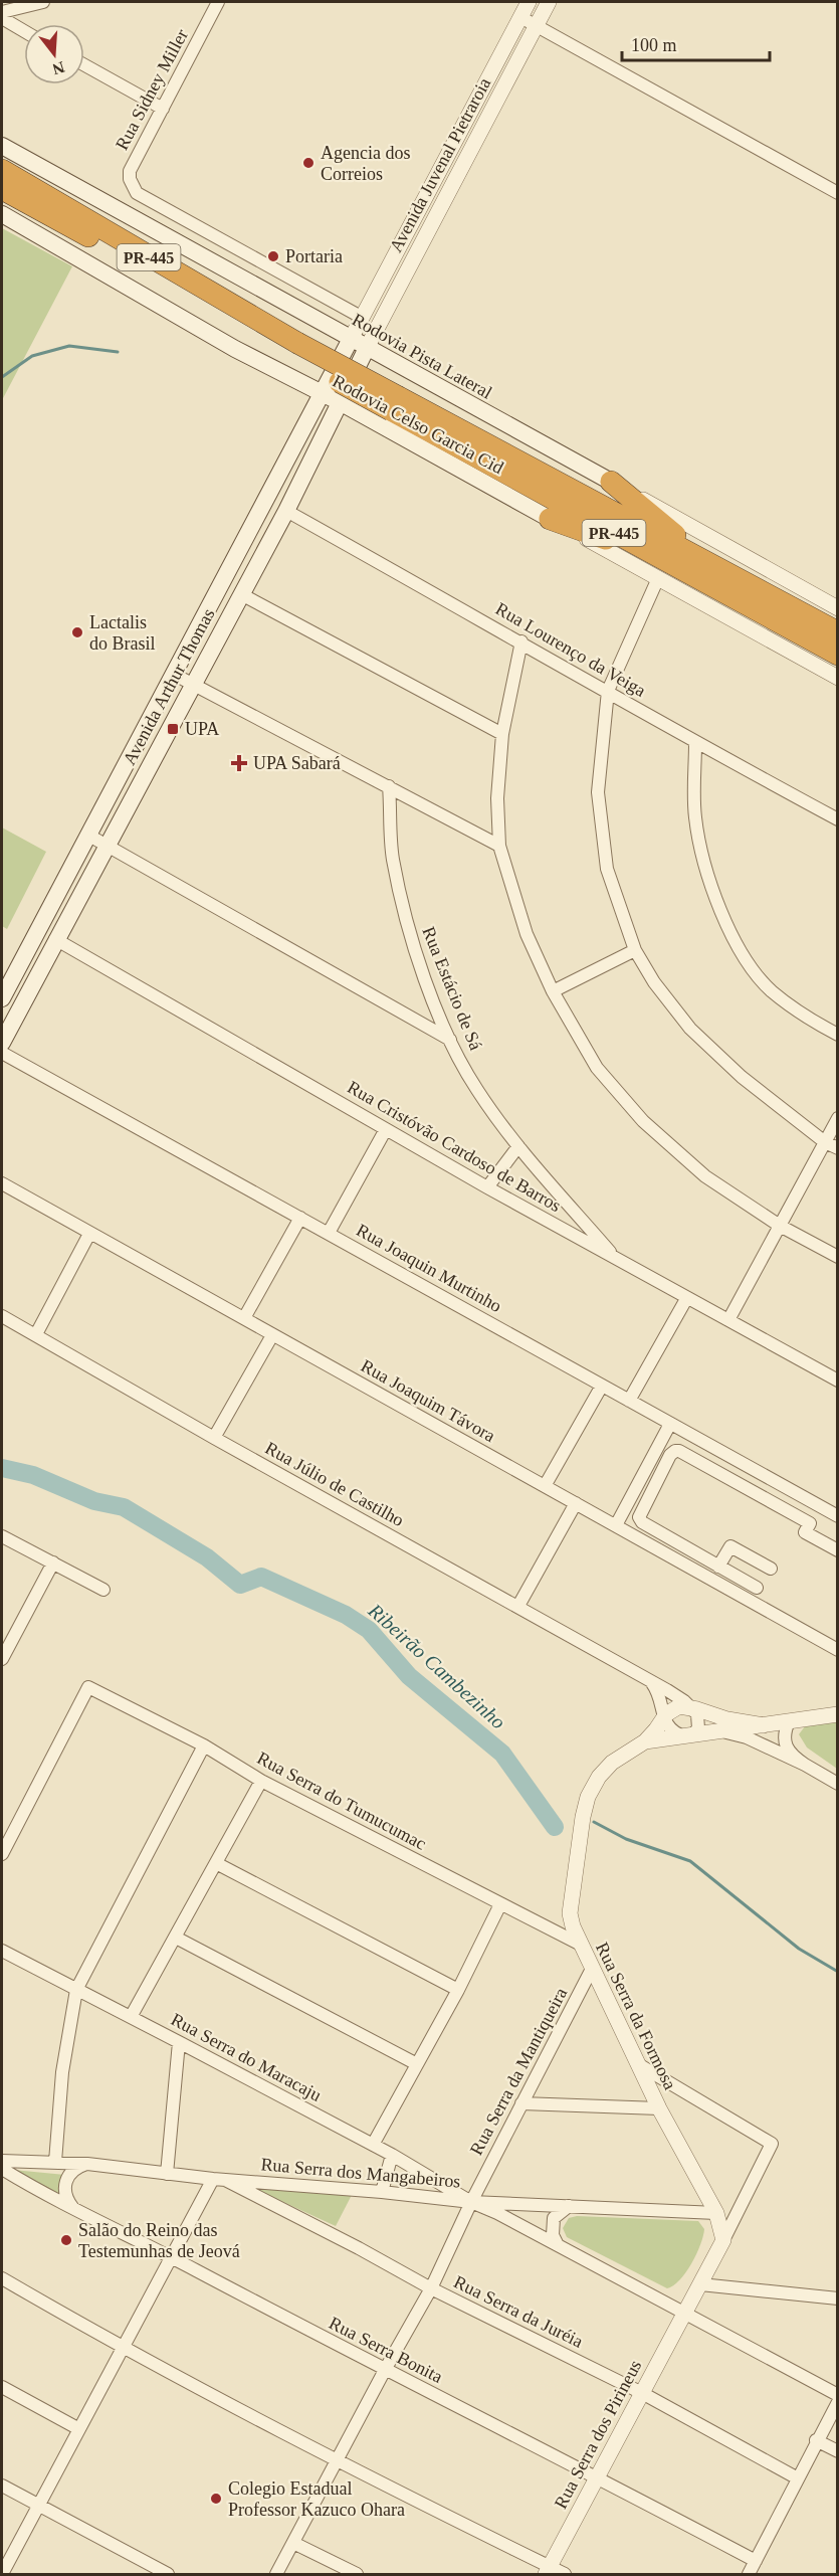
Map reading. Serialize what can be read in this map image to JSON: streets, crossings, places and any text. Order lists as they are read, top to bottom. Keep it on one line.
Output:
{"streets":{"highway":["PR-445","Rodovia Celso Garcia Cid"],"main road":["Rodovia Pista Lateral","Avenida Arthur Thomas"],"street":["Rua Sidney Miller","Avenida Juvenal Pietraroia","Rua Lourenço da Veiga","Rua Estácio de Sá","Rua Cristóvão Cardoso de Barros","Rua Joaquin Murtinho","Rua Joaquim Távora","Rua Júlio de Castilho","Rua Serra do Tumucumac","Rua Serra da Formosa","Rua Serra do Maracaju","Rua Serra da Mantiqueira","Rua Serra dos Mangabeiros","Rua Serra da Juréia","Rua Serra Bonita","Rua Serra dos Pirineus"]},"crossings":[["Rua Sidney Miller","Avenida Juvenal Pietraroia"],["Avenida Juvenal Pietraroia","Rodovia Pista Lateral"],["Avenida Juvenal Pietraroia","Avenida Arthur Thomas"],["PR-445","Rodovia Celso Garcia Cid"],["PR-445","Avenida Arthur Thomas"],["Rodovia Pista Lateral","Avenida Arthur Thomas"],["Rua Lourenço da Veiga","Avenida Arthur Thomas"],["Avenida Arthur Thomas","Rua Cristóvão Cardoso de Barros"],["Rua Estácio de Sá","Rua Cristóvão Cardoso de Barros"],["Rua Júlio de Castilho","Rua Serra da Formosa"],["Rua Serra do Tumucumac","Rua Serra da Formosa"],["Rua Serra da Formosa","Rua Serra da Mantiqueira"],["Rua Serra da Formosa","Rua Serra dos Mangabeiros"],["Rua Serra do Maracaju","Rua Serra da Mantiqueira"],["Rua Serra do Maracaju","Rua Serra dos Mangabeiros"],["Rua Serra da Mantiqueira","Rua Serra dos Mangabeiros"],["Rua Serra da Mantiqueira","Rua Serra da Juréia"],["Rua Serra da Mantiqueira","Rua Serra Bonita"],["Rua Serra dos Mangabeiros","Rua Serra da Juréia"],["Rua Serra da Juréia","Rua Serra dos Pirineus"],["Rua Serra Bonita","Rua Serra dos Pirineus"]],"water":["Ribeirão Cambezinho"],"places":{"other":["Agencia dos Correios","Portaria","Lactalis do Brasil","Salão do Reino das Testemunhas de Jeová","Colegio Estadual Professor Kazuco Ohara"],"transit":["UPA"],"health":["UPA Sabará"]},"scale_bar":"100 m","north":"bottom"}
